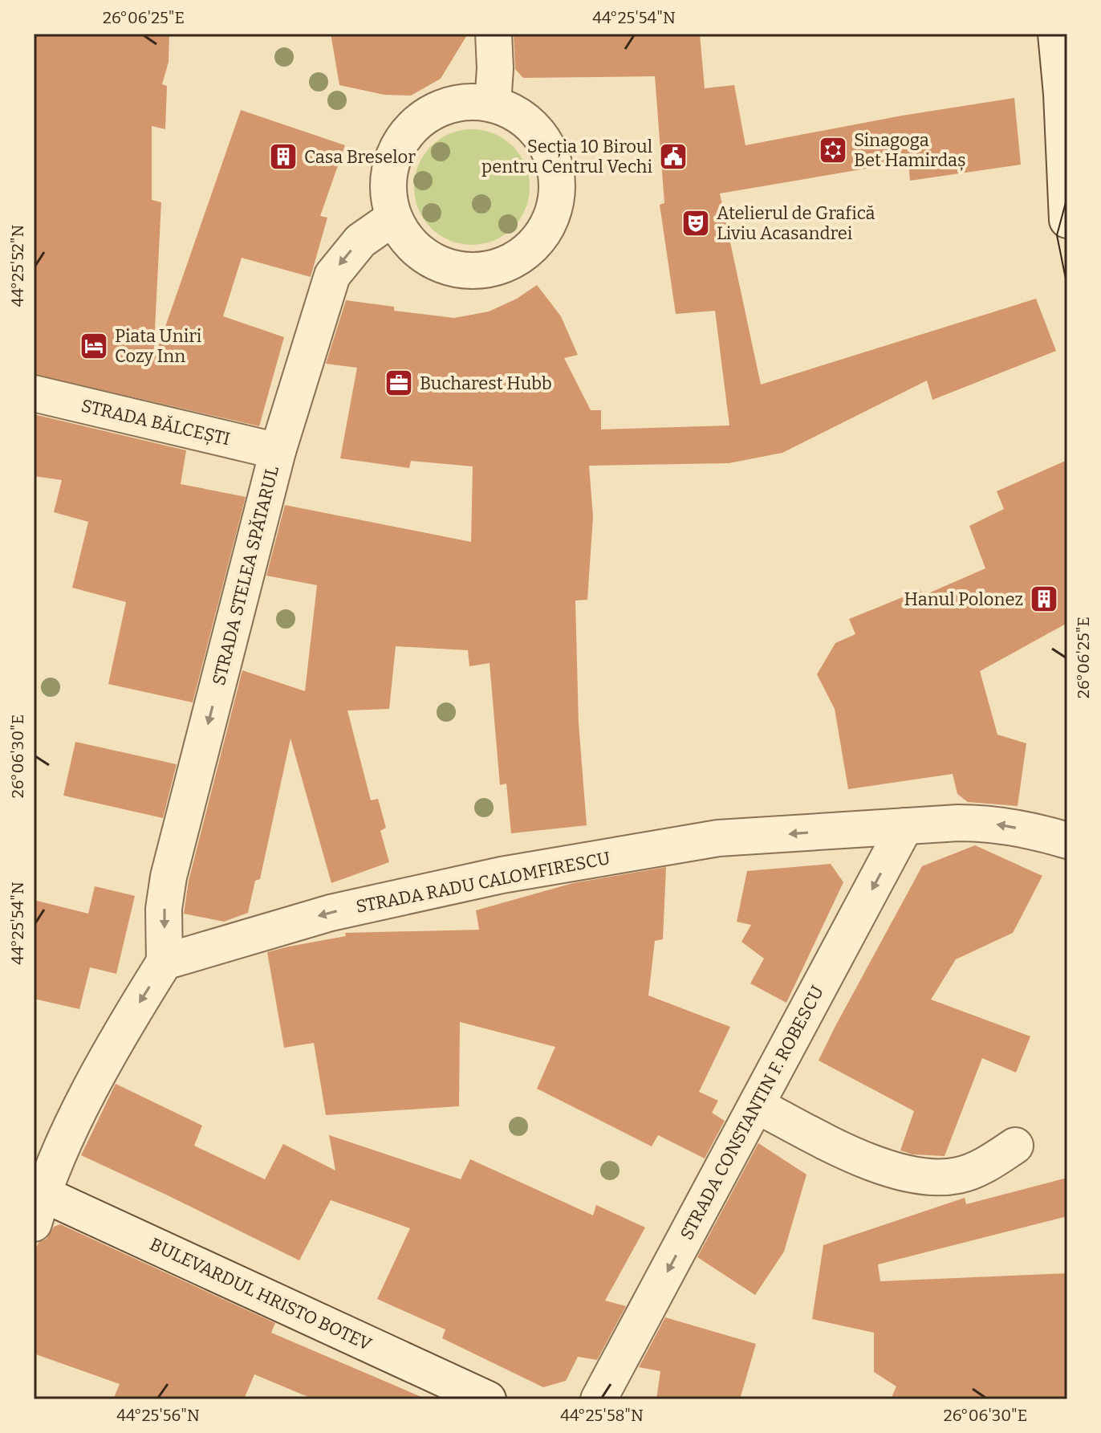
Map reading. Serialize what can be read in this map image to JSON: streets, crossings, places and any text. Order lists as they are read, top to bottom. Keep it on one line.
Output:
{"streets":{"street":["STRADA BĂLCEȘTI","STRADA STELEA SPĂTARUL","STRADA RADU CALOMFIRESCU","STRADA CONSTANTIN F. ROBESCU","BULEVARDUL HRISTO BOTEV"]},"crossings":[["STRADA BĂLCEȘTI","STRADA STELEA SPĂTARUL"],["STRADA STELEA SPĂTARUL","STRADA RADU CALOMFIRESCU"],["STRADA RADU CALOMFIRESCU","STRADA CONSTANTIN F. ROBESCU"]],"one_way":["STRADA STELEA SPĂTARUL","STRADA RADU CALOMFIRESCU","STRADA CONSTANTIN F. ROBESCU"],"places":{"synagogue":["Sinagoga Bet Hamirdaș"],"building":["Casa Breselor","Hanul Polonez"],"public building":["Secția 10 Biroul pentru Centrul Vechi"],"theatre":["Atelierul de Grafică Liviu Acasandrei"],"hotel":["Piata Uniri Cozy Inn"],"office":["Bucharest Hubb"]},"coordinates":["26°06'25\"E","44°25'54\"N","44°25'52\"N","26°06'30\"E","44°25'56\"N","44°25'58\"N"]}
